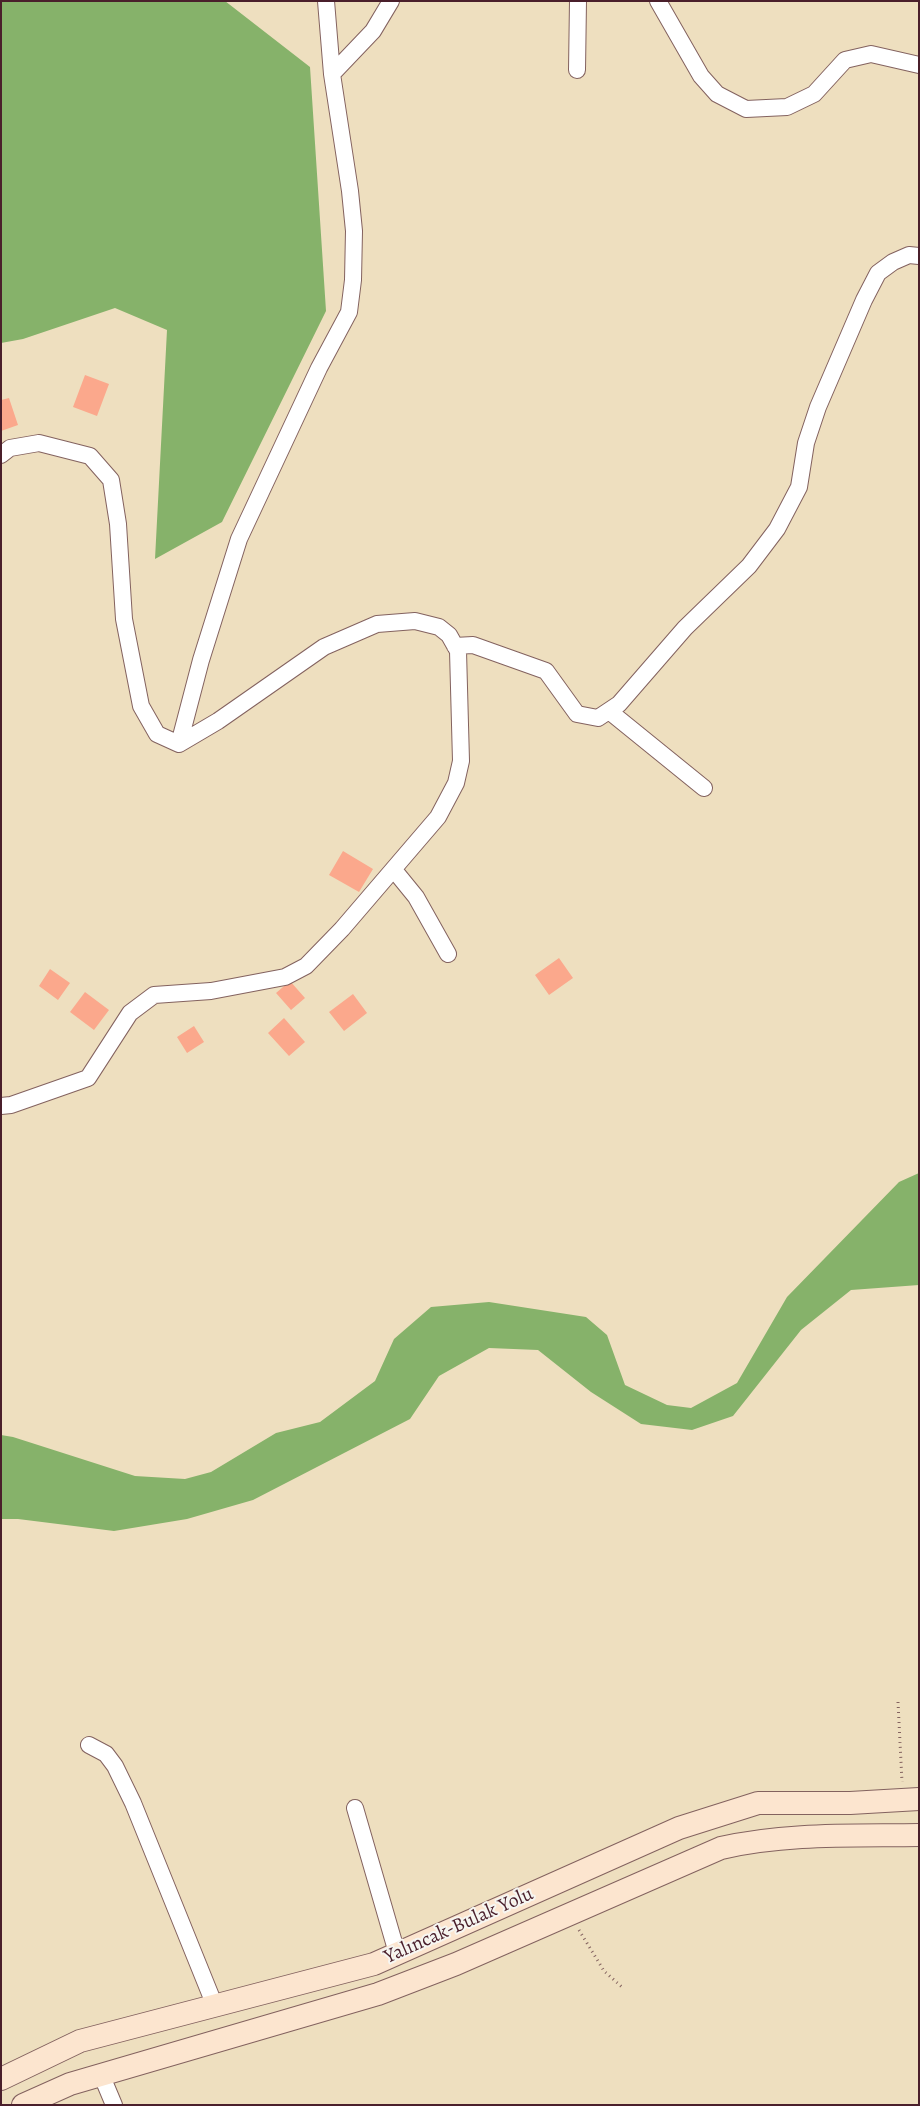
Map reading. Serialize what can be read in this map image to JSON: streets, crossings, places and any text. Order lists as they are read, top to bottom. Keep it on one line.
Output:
{"streets":{"main road":["Yalıncak-Bulak Yolu"]}}
